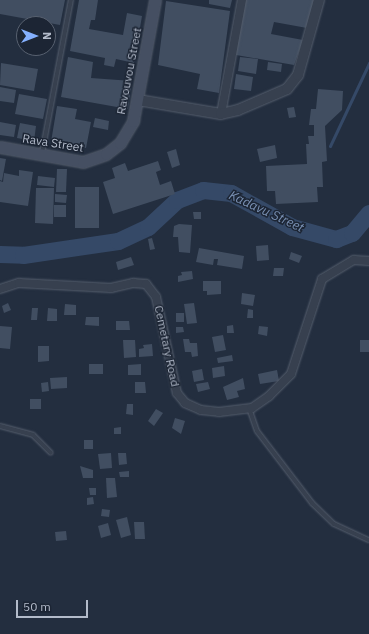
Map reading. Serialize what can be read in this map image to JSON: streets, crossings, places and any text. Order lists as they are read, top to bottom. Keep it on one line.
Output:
{"streets":{"main road":["Ravouvou Street","Rava Street"],"street":["Cemetary Road"]},"crossings":[["Ravouvou Street","Rava Street"]],"water":["Kadavu Street"],"scale_bar":"50 m","north":"right"}
